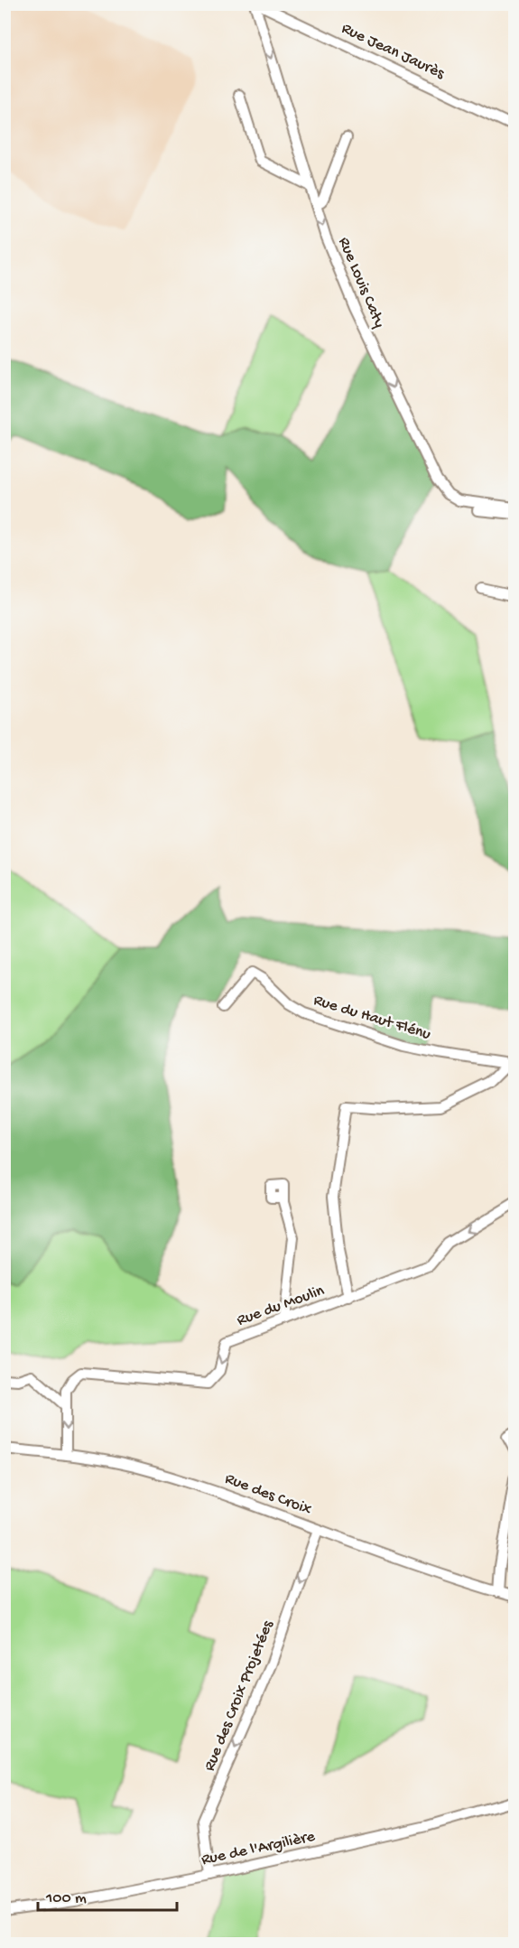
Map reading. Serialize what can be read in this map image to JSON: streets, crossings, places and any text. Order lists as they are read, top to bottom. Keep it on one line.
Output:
{"streets":{"street":["Rue Jean Jaurès","Rue Louis Caty","Rue du Haut Flénu","Rue du Moulin","Rue des Croix","Rue des Croix Projetées","Rue de l'Argilière"]},"crossings":[["Rue Jean Jaurès","Rue Louis Caty"],["Rue du Haut Flénu","Rue du Moulin"],["Rue du Moulin","Rue des Croix"],["Rue des Croix","Rue des Croix Projetées"],["Rue des Croix Projetées","Rue de l'Argilière"]],"one_way":["Rue Louis Caty","Rue du Moulin","Rue des Croix Projetées"],"scale_bar":"100 m"}
